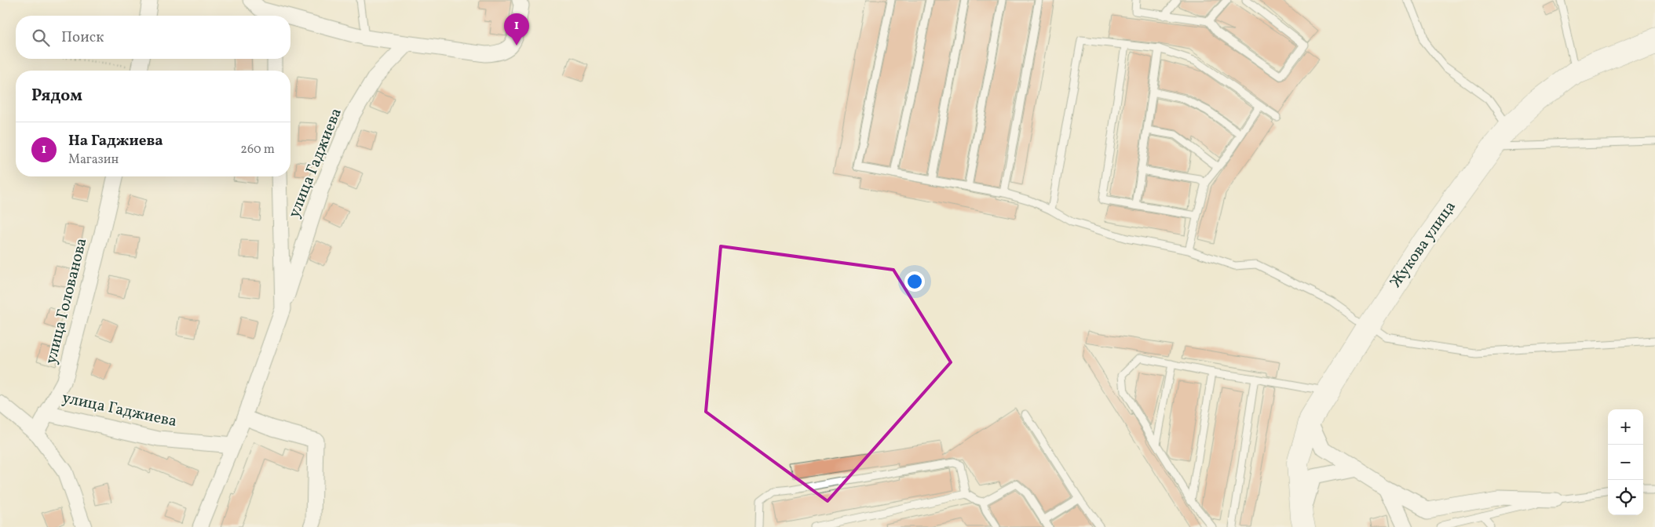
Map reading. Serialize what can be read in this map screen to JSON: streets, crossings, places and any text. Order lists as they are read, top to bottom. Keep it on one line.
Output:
{"streets":{"main road":["Жукова улица"],"street":["улица Гаджиева","улица Голованова"]},"crossings":[["улица Гаджиева","улица Голованова"]],"page":{"pins":"1","search":"Поиск","heading":"Рядом","list":[{"mark":"1","name":"На Гаджиева","note":"Магазин","value":"260 m"}],"map_buttons":["+","−"]}}
